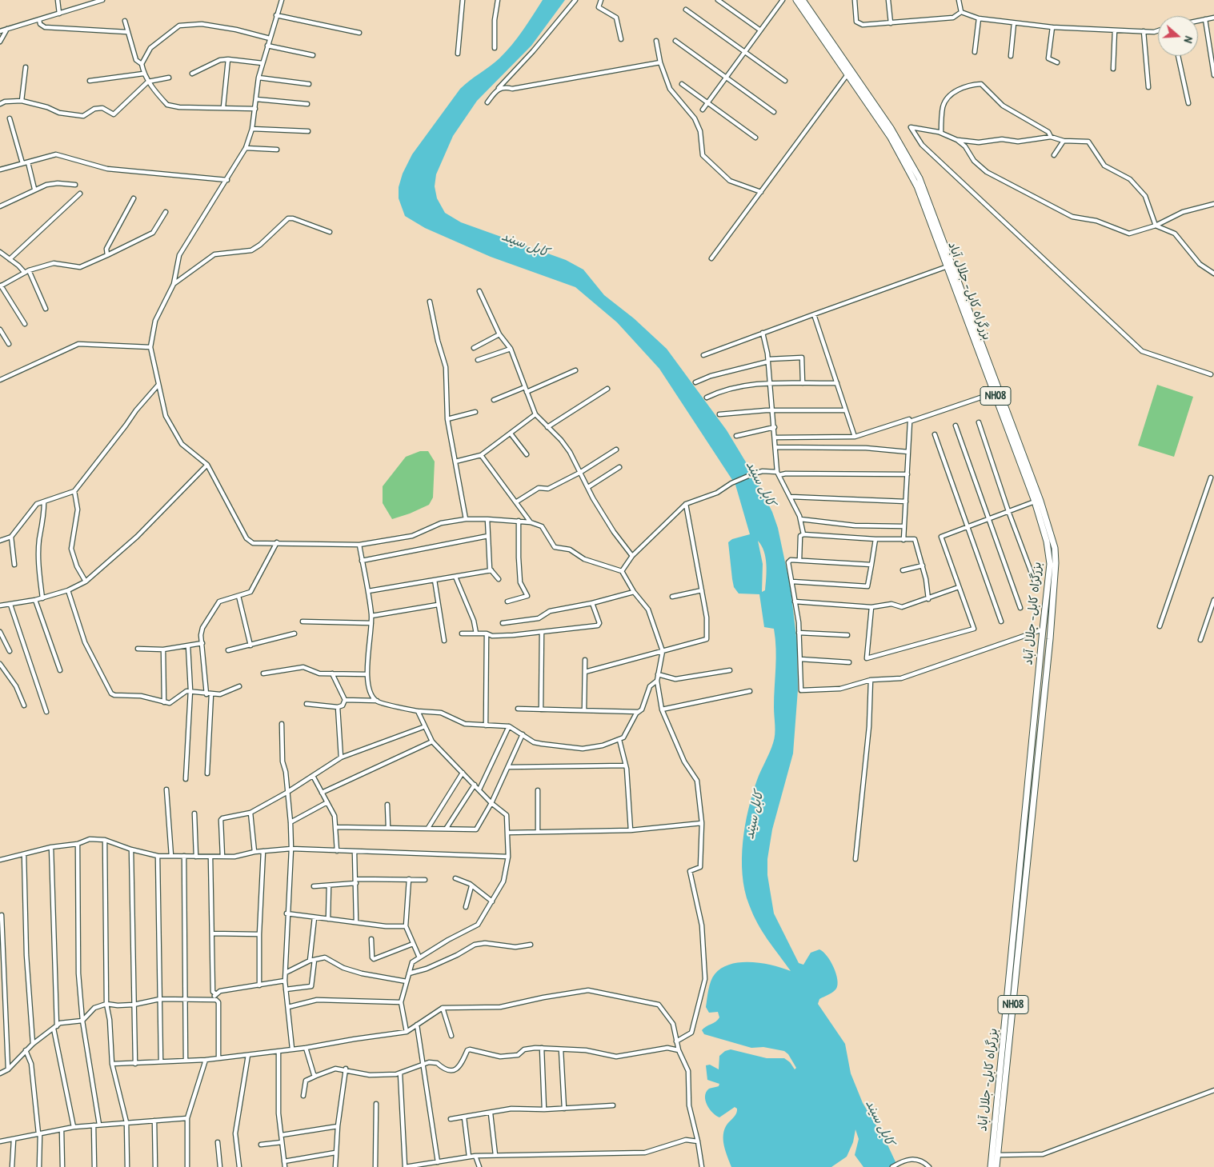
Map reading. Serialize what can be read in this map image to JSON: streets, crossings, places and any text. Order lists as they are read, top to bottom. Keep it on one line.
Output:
{"streets":{"highway":["بزرگراه کابل- جلال آباد","NH08"]},"water":["کابل سيند"],"north":"right"}
